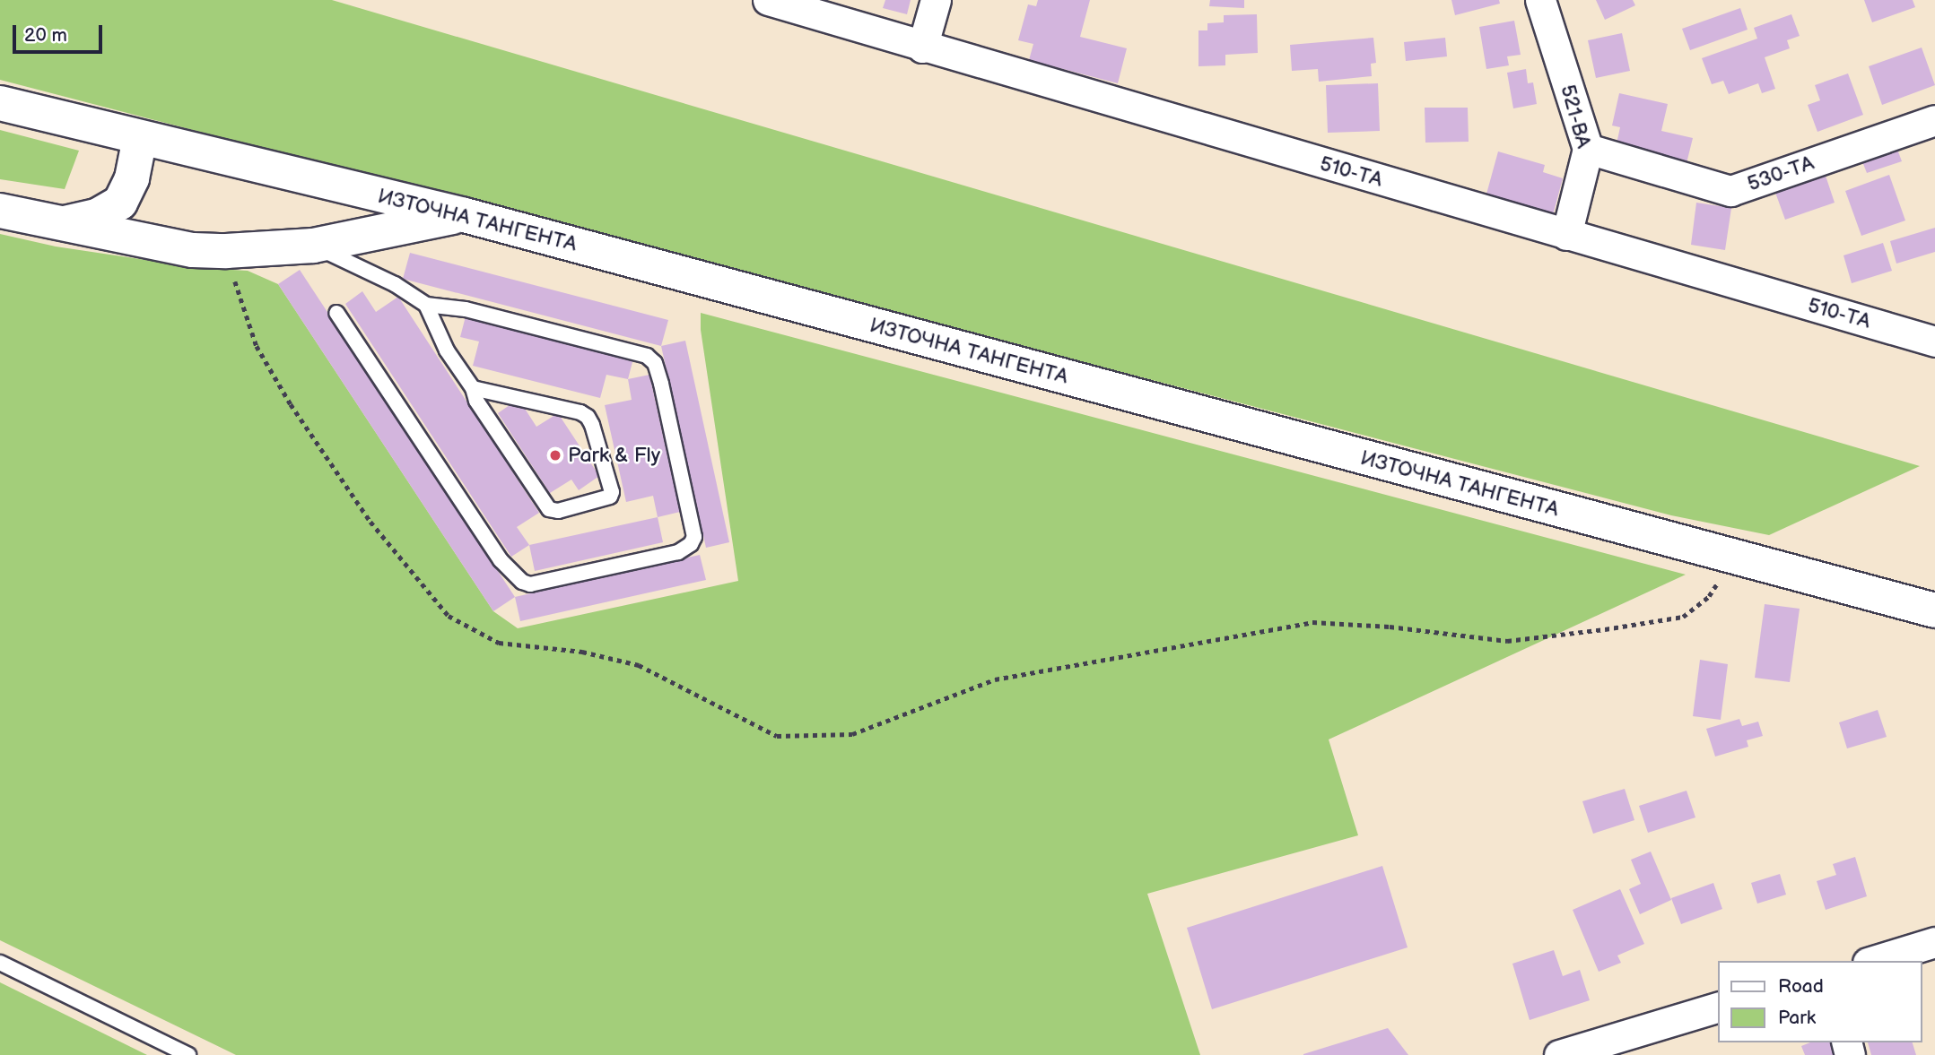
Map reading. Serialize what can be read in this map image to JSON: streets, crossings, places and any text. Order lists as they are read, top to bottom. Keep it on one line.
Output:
{"streets":{"street":["521-ВА","510-ТА","530-ТА","ИЗТОЧНА ТАНГЕНТА"]},"crossings":[["521-ВА","510-ТА"],["521-ВА","530-ТА"]],"places":["Park & Fly"],"legend":["Road","Park"],"scale_bar":"20 m"}
